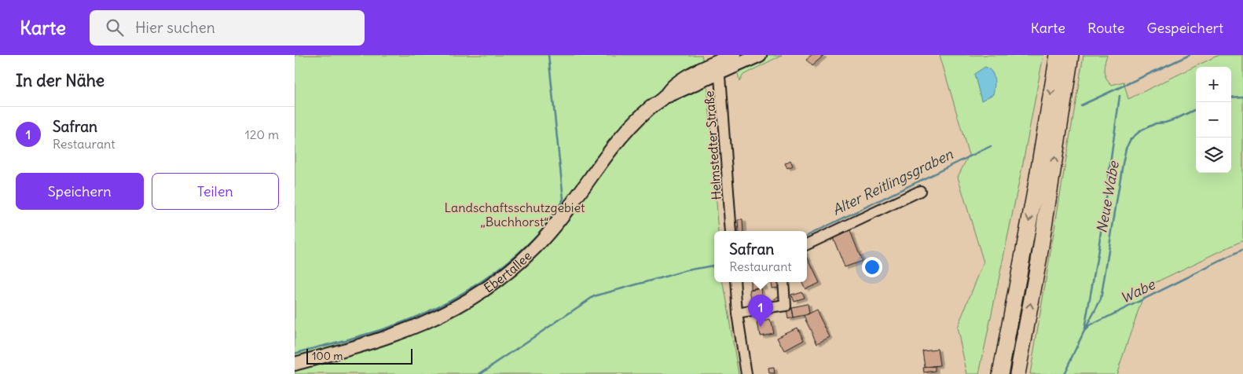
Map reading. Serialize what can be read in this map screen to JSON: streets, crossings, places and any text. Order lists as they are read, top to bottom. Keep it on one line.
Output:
{"streets":{"main road":["Ebertallee"],"street":["Helmstedter Straße"]},"crossings":[["Helmstedter Straße","Ebertallee"]],"water":["Alter Reitlingsgraben","Neue Wabe","Wabe"],"parks":["Landschaftsschutzgebiet „Buchhorst“"],"scale_bar":"100 m","page":{"header":"Karte","search":"Hier suchen","nav":["Karte","Route","Gespeichert"],"heading":"In der Nähe","map_buttons":["+","−"],"list":[{"mark":"1","name":"Safran","note":"Restaurant","value":"120 m"}],"buttons":["Speichern","Teilen"],"popup":["Safran","Restaurant"],"pins":"1","scale":"100 m"}}
